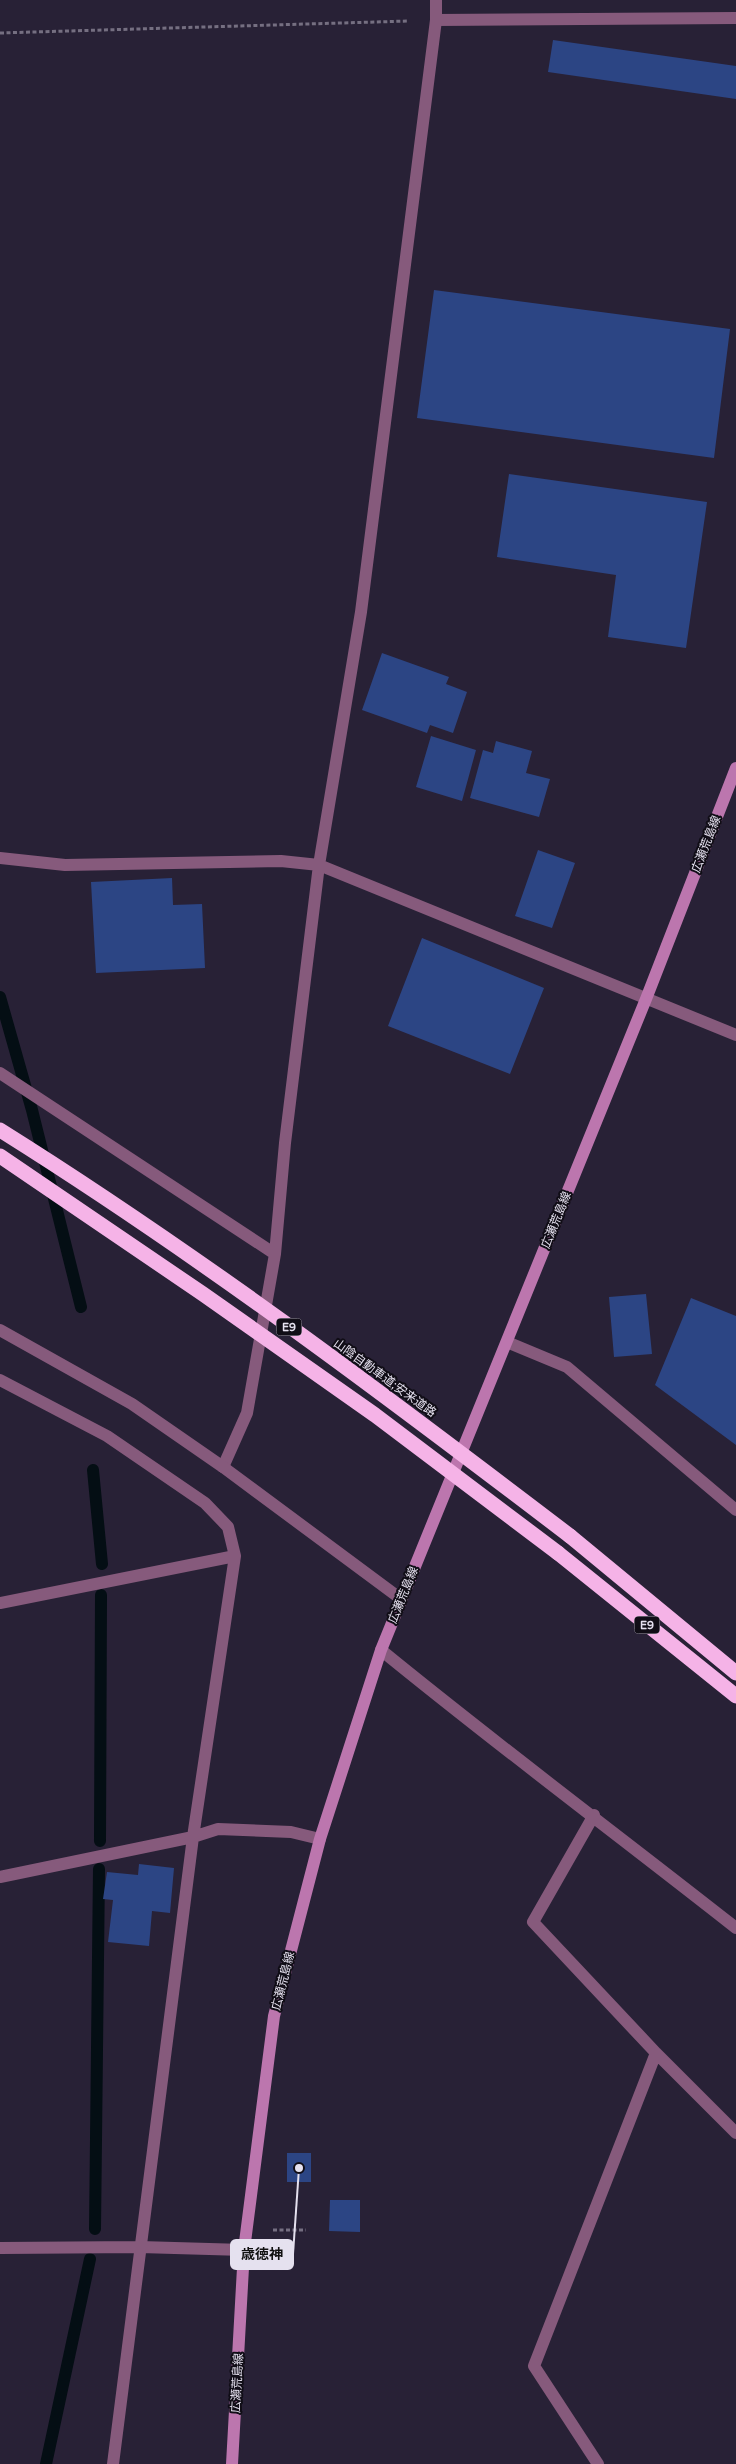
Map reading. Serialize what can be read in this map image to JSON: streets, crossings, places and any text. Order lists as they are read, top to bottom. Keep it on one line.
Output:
{"streets":{"highway":["E9","山陰自動車道;安来道路"],"main road":["広瀬荒島線"]},"places":["歳徳神"]}
